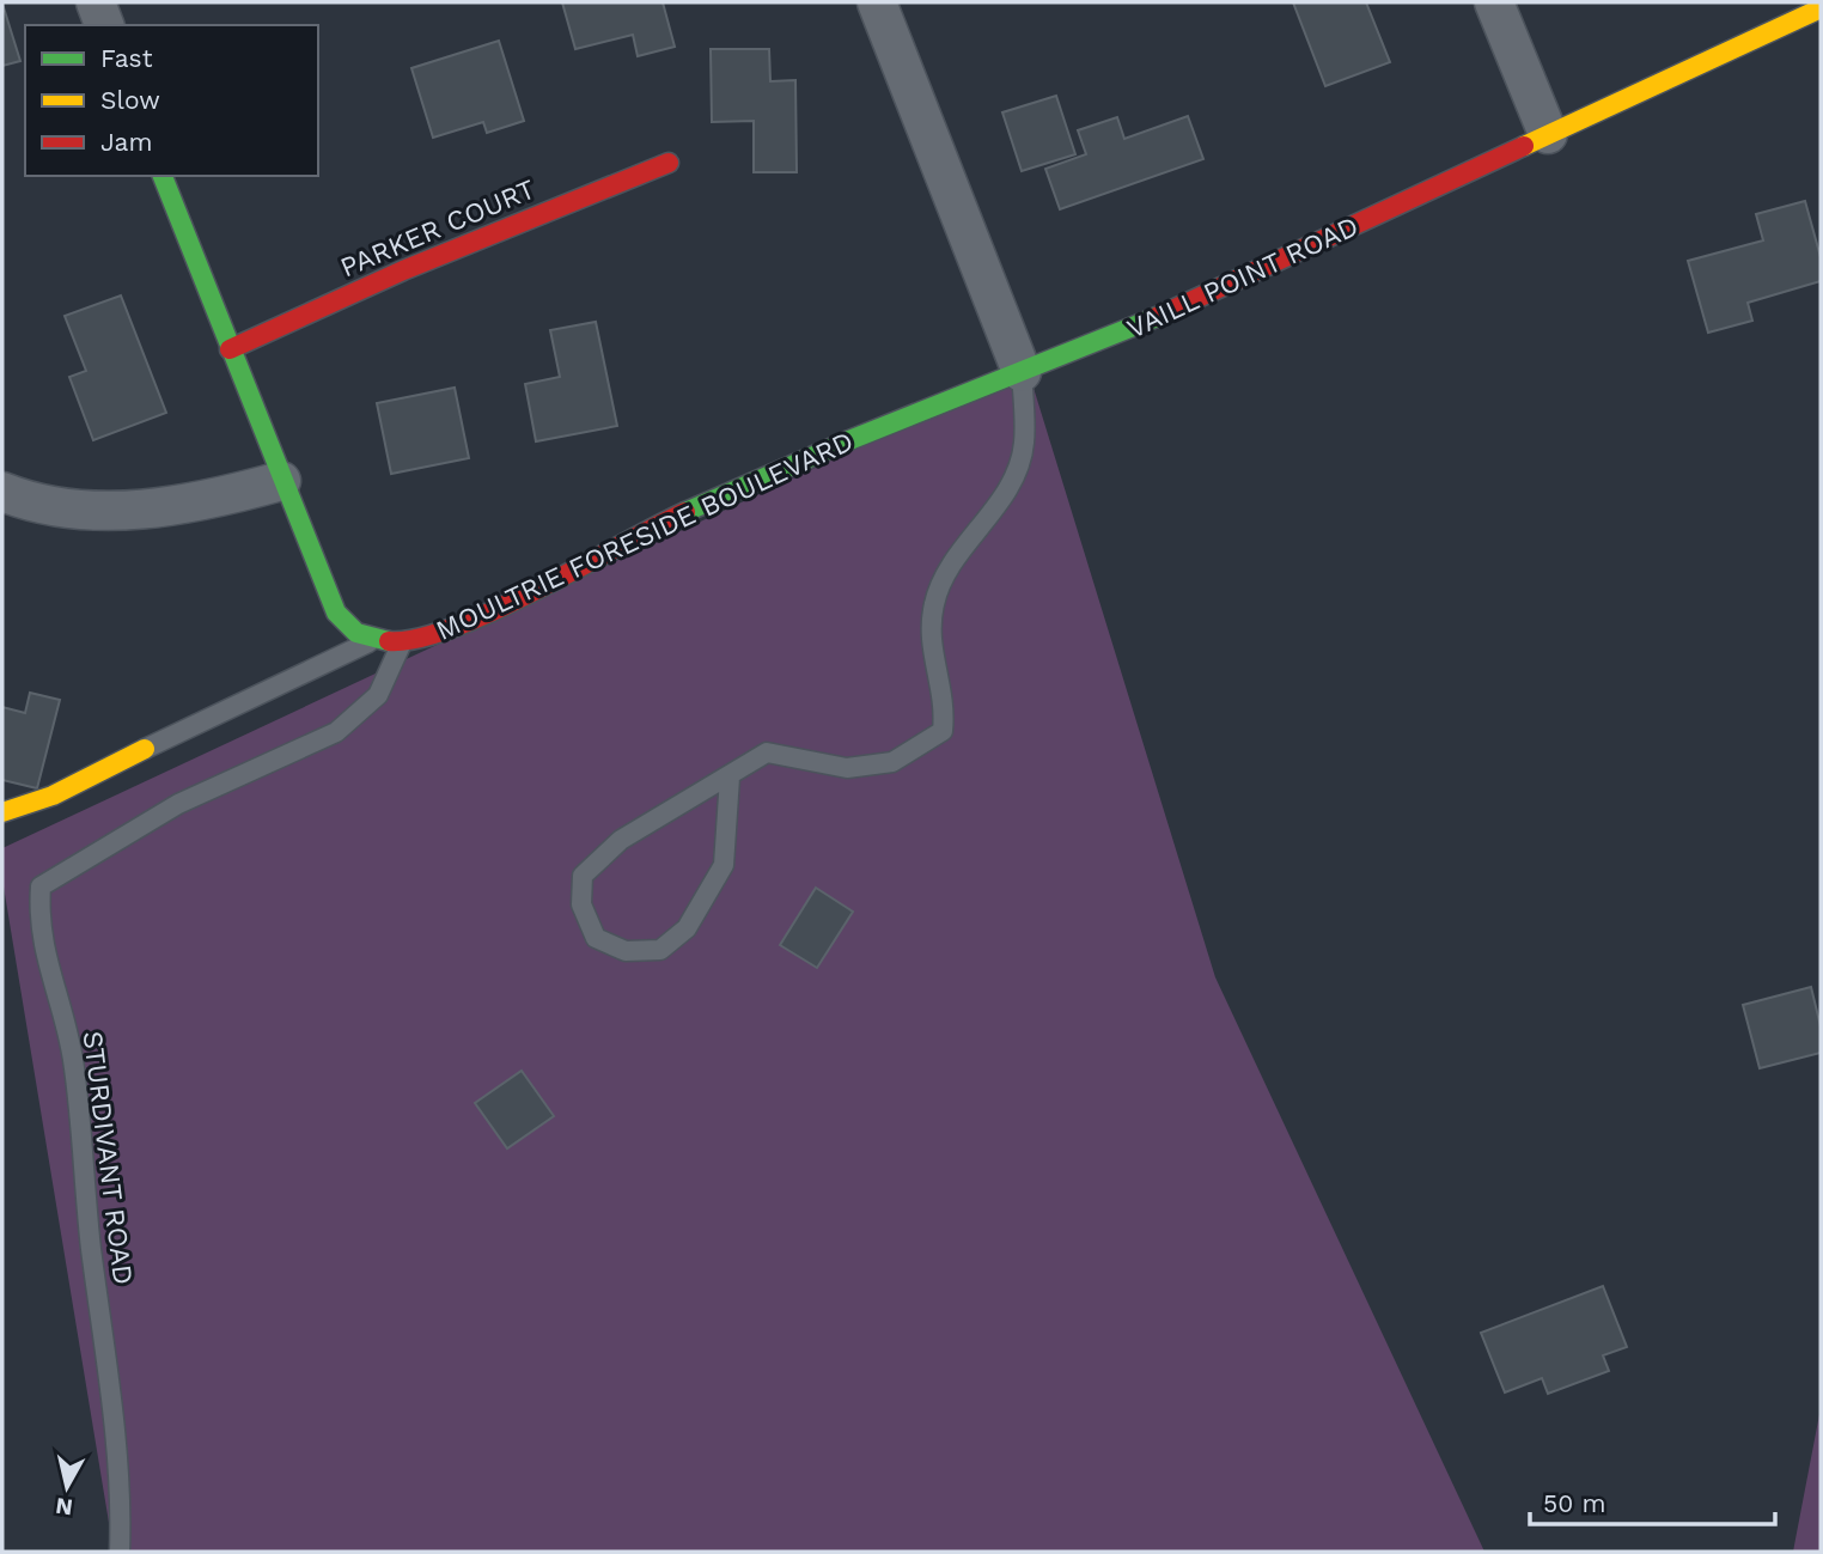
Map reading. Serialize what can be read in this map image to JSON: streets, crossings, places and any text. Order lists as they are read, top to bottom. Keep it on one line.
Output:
{"streets":{"street":["PARKER COURT","VAILL POINT ROAD","MOULTRIE FORESIDE BOULEVARD"],"lane":["STURDIVANT ROAD"]},"crossings":[["PARKER COURT","MOULTRIE FORESIDE BOULEVARD"],["VAILL POINT ROAD","MOULTRIE FORESIDE BOULEVARD"],["MOULTRIE FORESIDE BOULEVARD","STURDIVANT ROAD"]],"legend":["Fast","Slow","Jam"],"scale_bar":"50 m","north":"bottom"}
